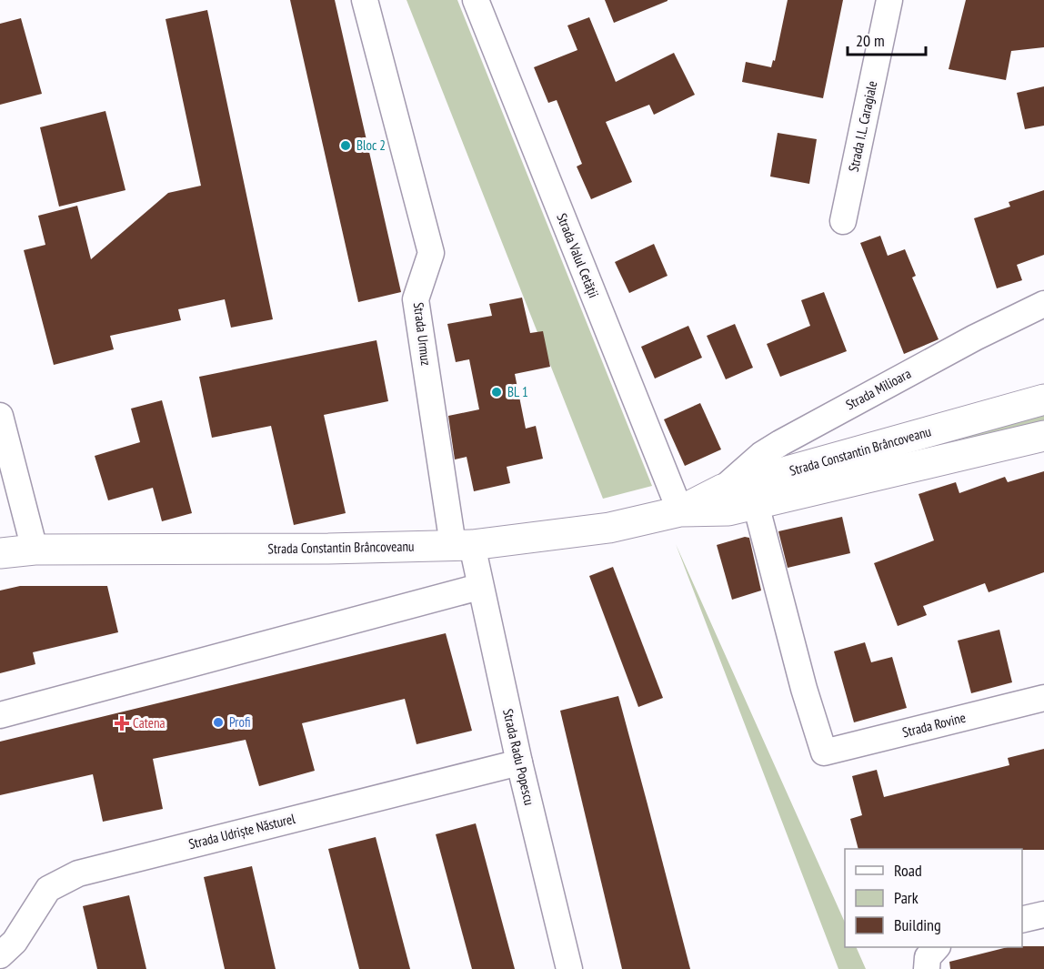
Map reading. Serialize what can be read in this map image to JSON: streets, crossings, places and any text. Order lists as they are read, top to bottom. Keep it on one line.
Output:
{"streets":{"main road":["Strada Constantin Brâncoveanu"],"street":["Strada I.L. Caragiale","Strada Valul Cetății","Strada Urmuz","Strada Milioara","Strada Rovine","Strada Radu Popescu","Strada Udriște Năsturel"]},"crossings":[["Strada Valul Cetății","Strada Constantin Brâncoveanu"],["Strada Urmuz","Strada Constantin Brâncoveanu"],["Strada Urmuz","Strada Radu Popescu"],["Strada Milioara","Strada Constantin Brâncoveanu"],["Strada Constantin Brâncoveanu","Strada Rovine"],["Strada Constantin Brâncoveanu","Strada Radu Popescu"],["Strada Radu Popescu","Strada Udriște Năsturel"]],"places":{"other":["Bloc 2","BL 1","Profi"],"health":["Catena"]},"legend":["Road","Park","Building"],"scale_bar":"20 m"}
